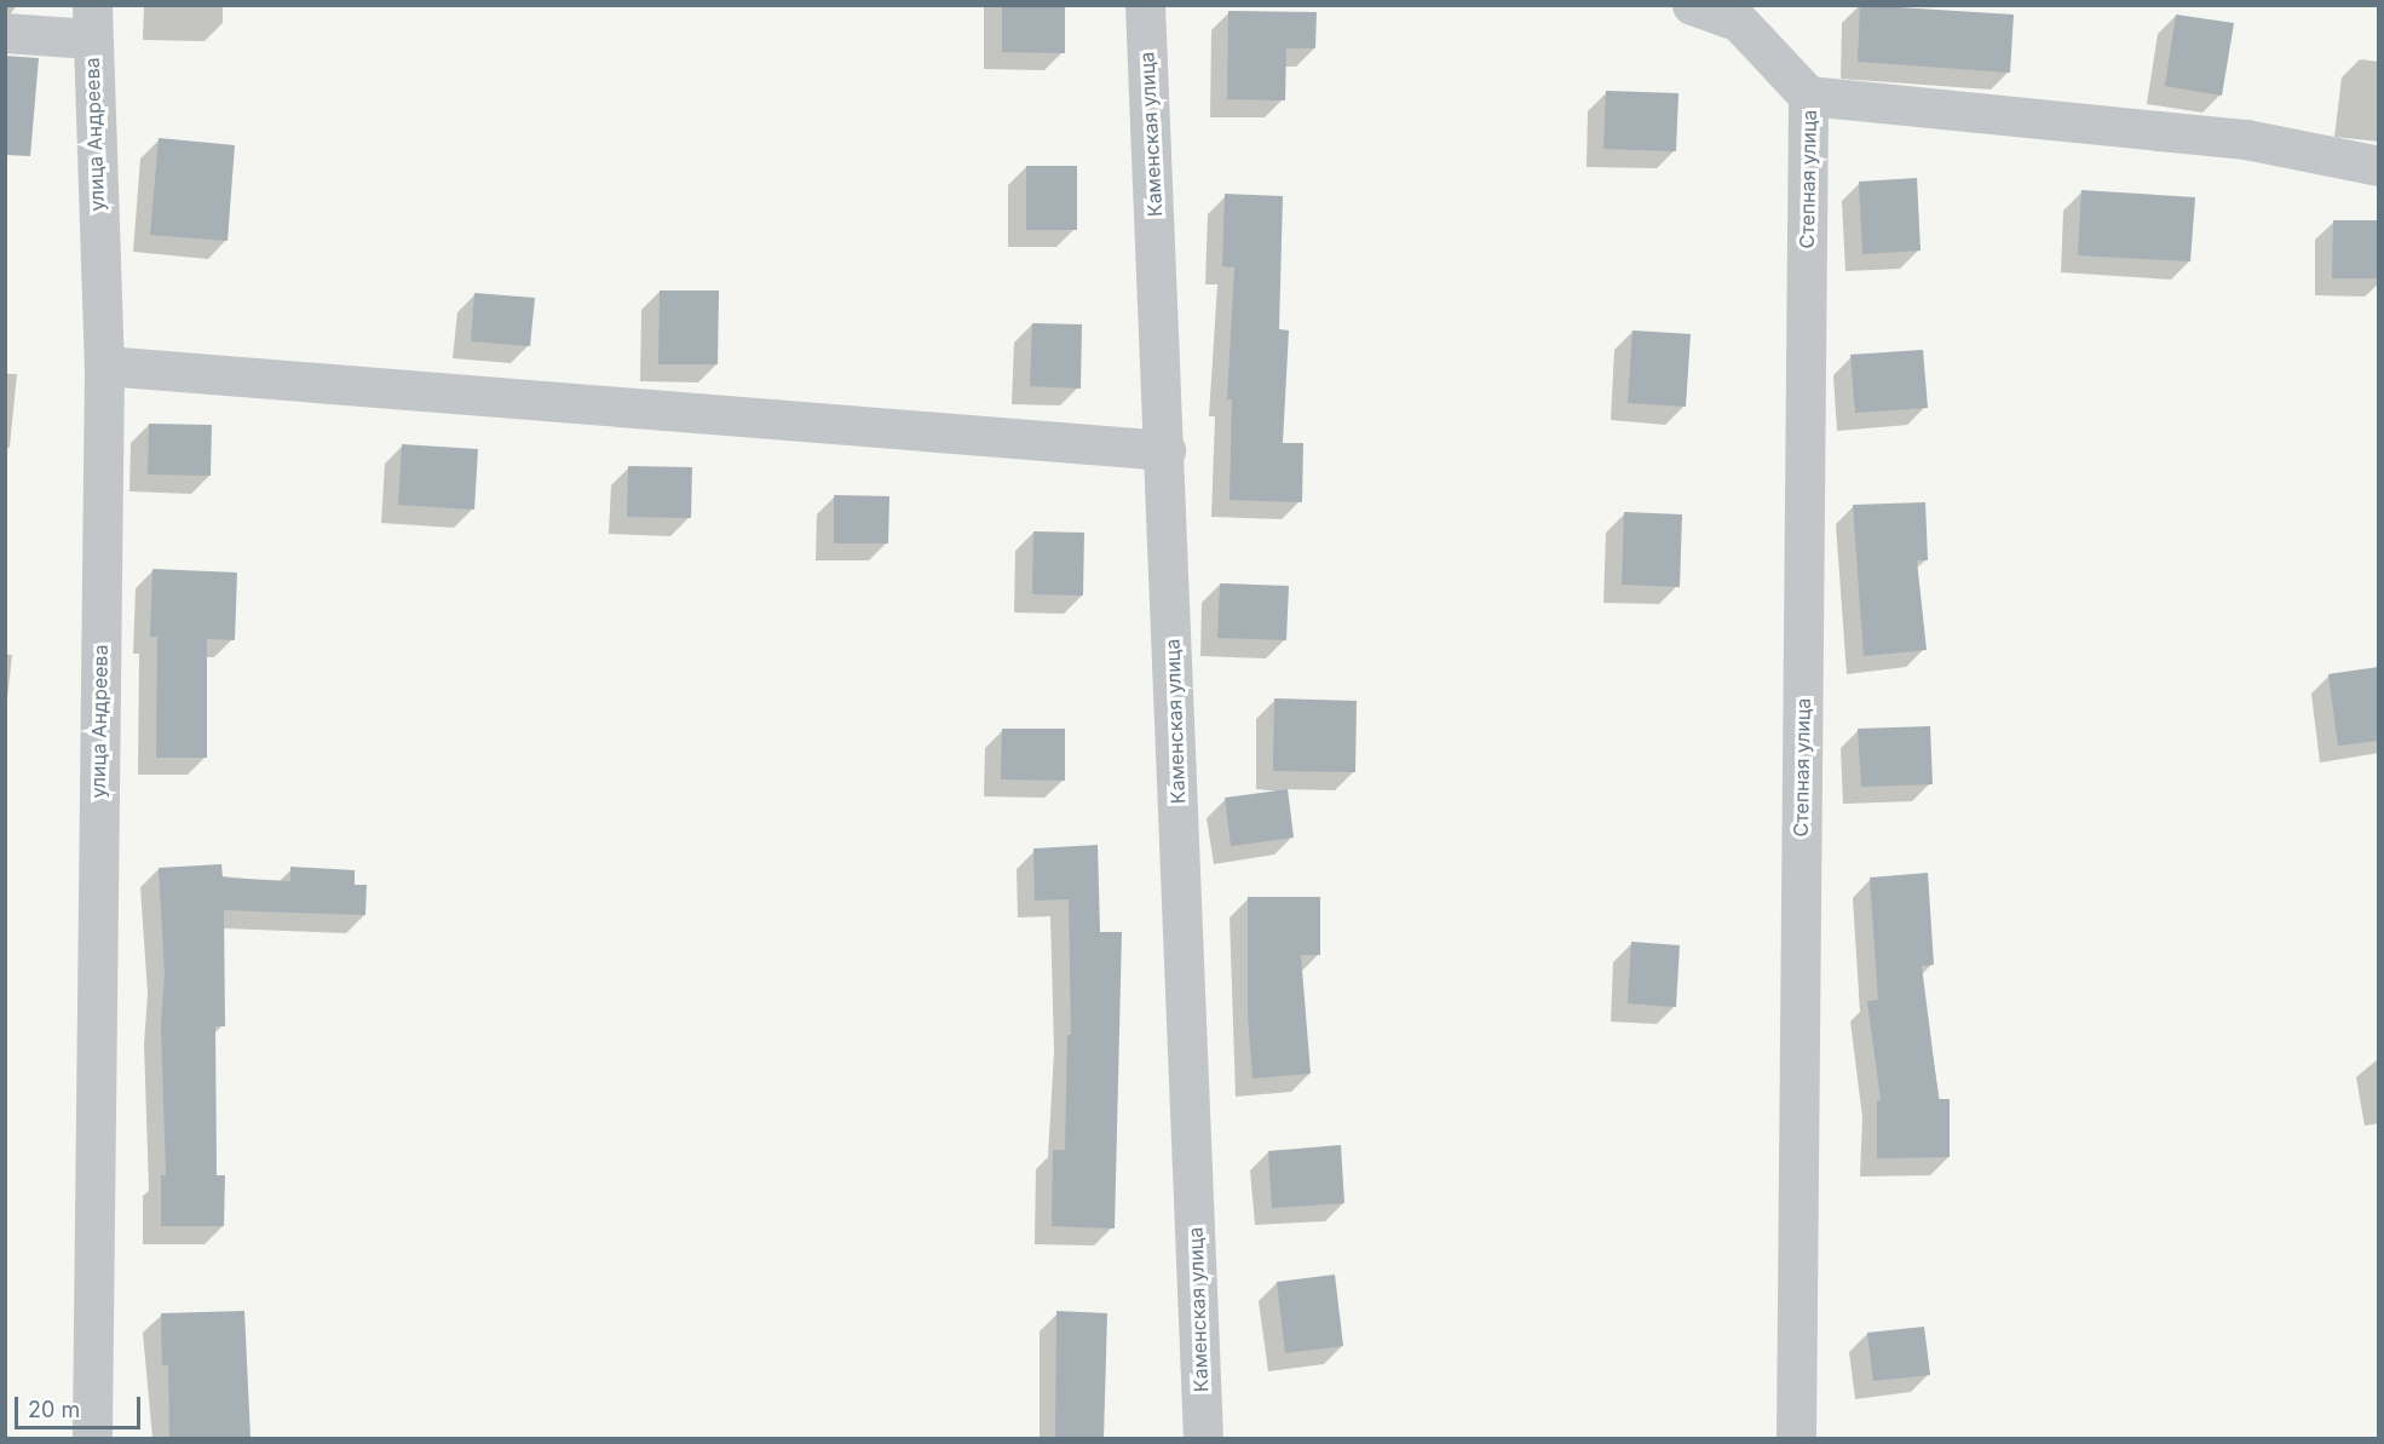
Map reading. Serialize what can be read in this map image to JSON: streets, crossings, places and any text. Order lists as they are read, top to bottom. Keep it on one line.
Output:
{"streets":{"street":["улица Андреева","Каменская улица","Степная улица"]},"scale_bar":"20 m"}
